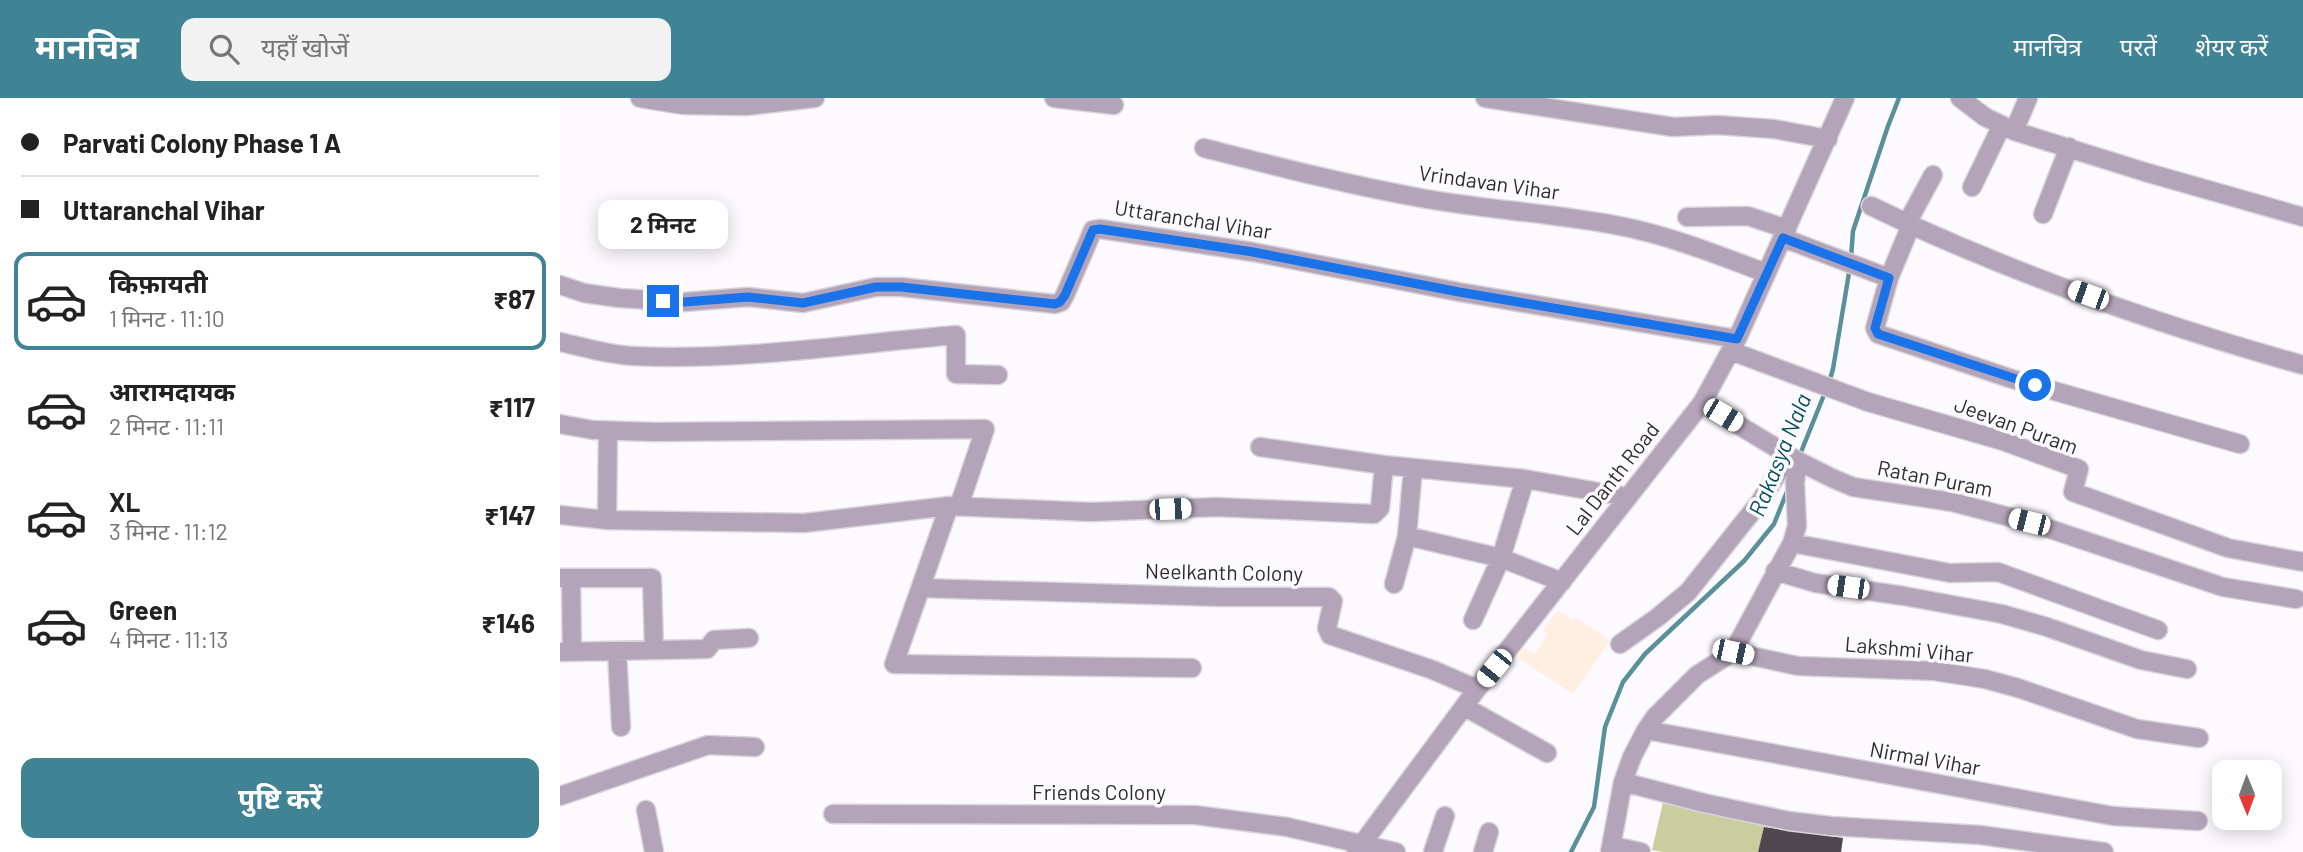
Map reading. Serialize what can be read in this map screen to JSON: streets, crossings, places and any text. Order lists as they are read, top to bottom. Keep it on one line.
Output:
{"streets":{"street":["Vrindavan Vihar","Uttaranchal Vihar","Jeevan Puram","Lal Danth Road","Ratan Puram","Neelkanth Colony","Lakshmi Vihar","Nirmal Vihar","Friends Colony"]},"crossings":[["Vrindavan Vihar","Lal Danth Road"],["Uttaranchal Vihar","Jeevan Puram"],["Uttaranchal Vihar","Lal Danth Road"],["Jeevan Puram","Lal Danth Road"],["Lal Danth Road","Ratan Puram"],["Lal Danth Road","Neelkanth Colony"],["Lal Danth Road","Friends Colony"]],"water":["Rakasya Nala"],"north":"bottom","page":{"header":"मानचित्र","search":"यहाँ खोजें","nav":["मानचित्र","परतें","शेयर करें"],"banner":["Parvati Colony Phase 1 A","Uttaranchal Vihar"],"bubble":"2 मिनट","list":[{"name":"किफ़ायती","note":"1 मिनट · 11:10","value":"₹87"},{"name":"आरामदायक","note":"2 मिनट · 11:11","value":"₹117"},{"name":"XL","note":"3 मिनट · 11:12","value":"₹147"},{"name":"Green","note":"4 मिनट · 11:13","value":"₹146"}],"buttons":"पुष्टि करें"}}
